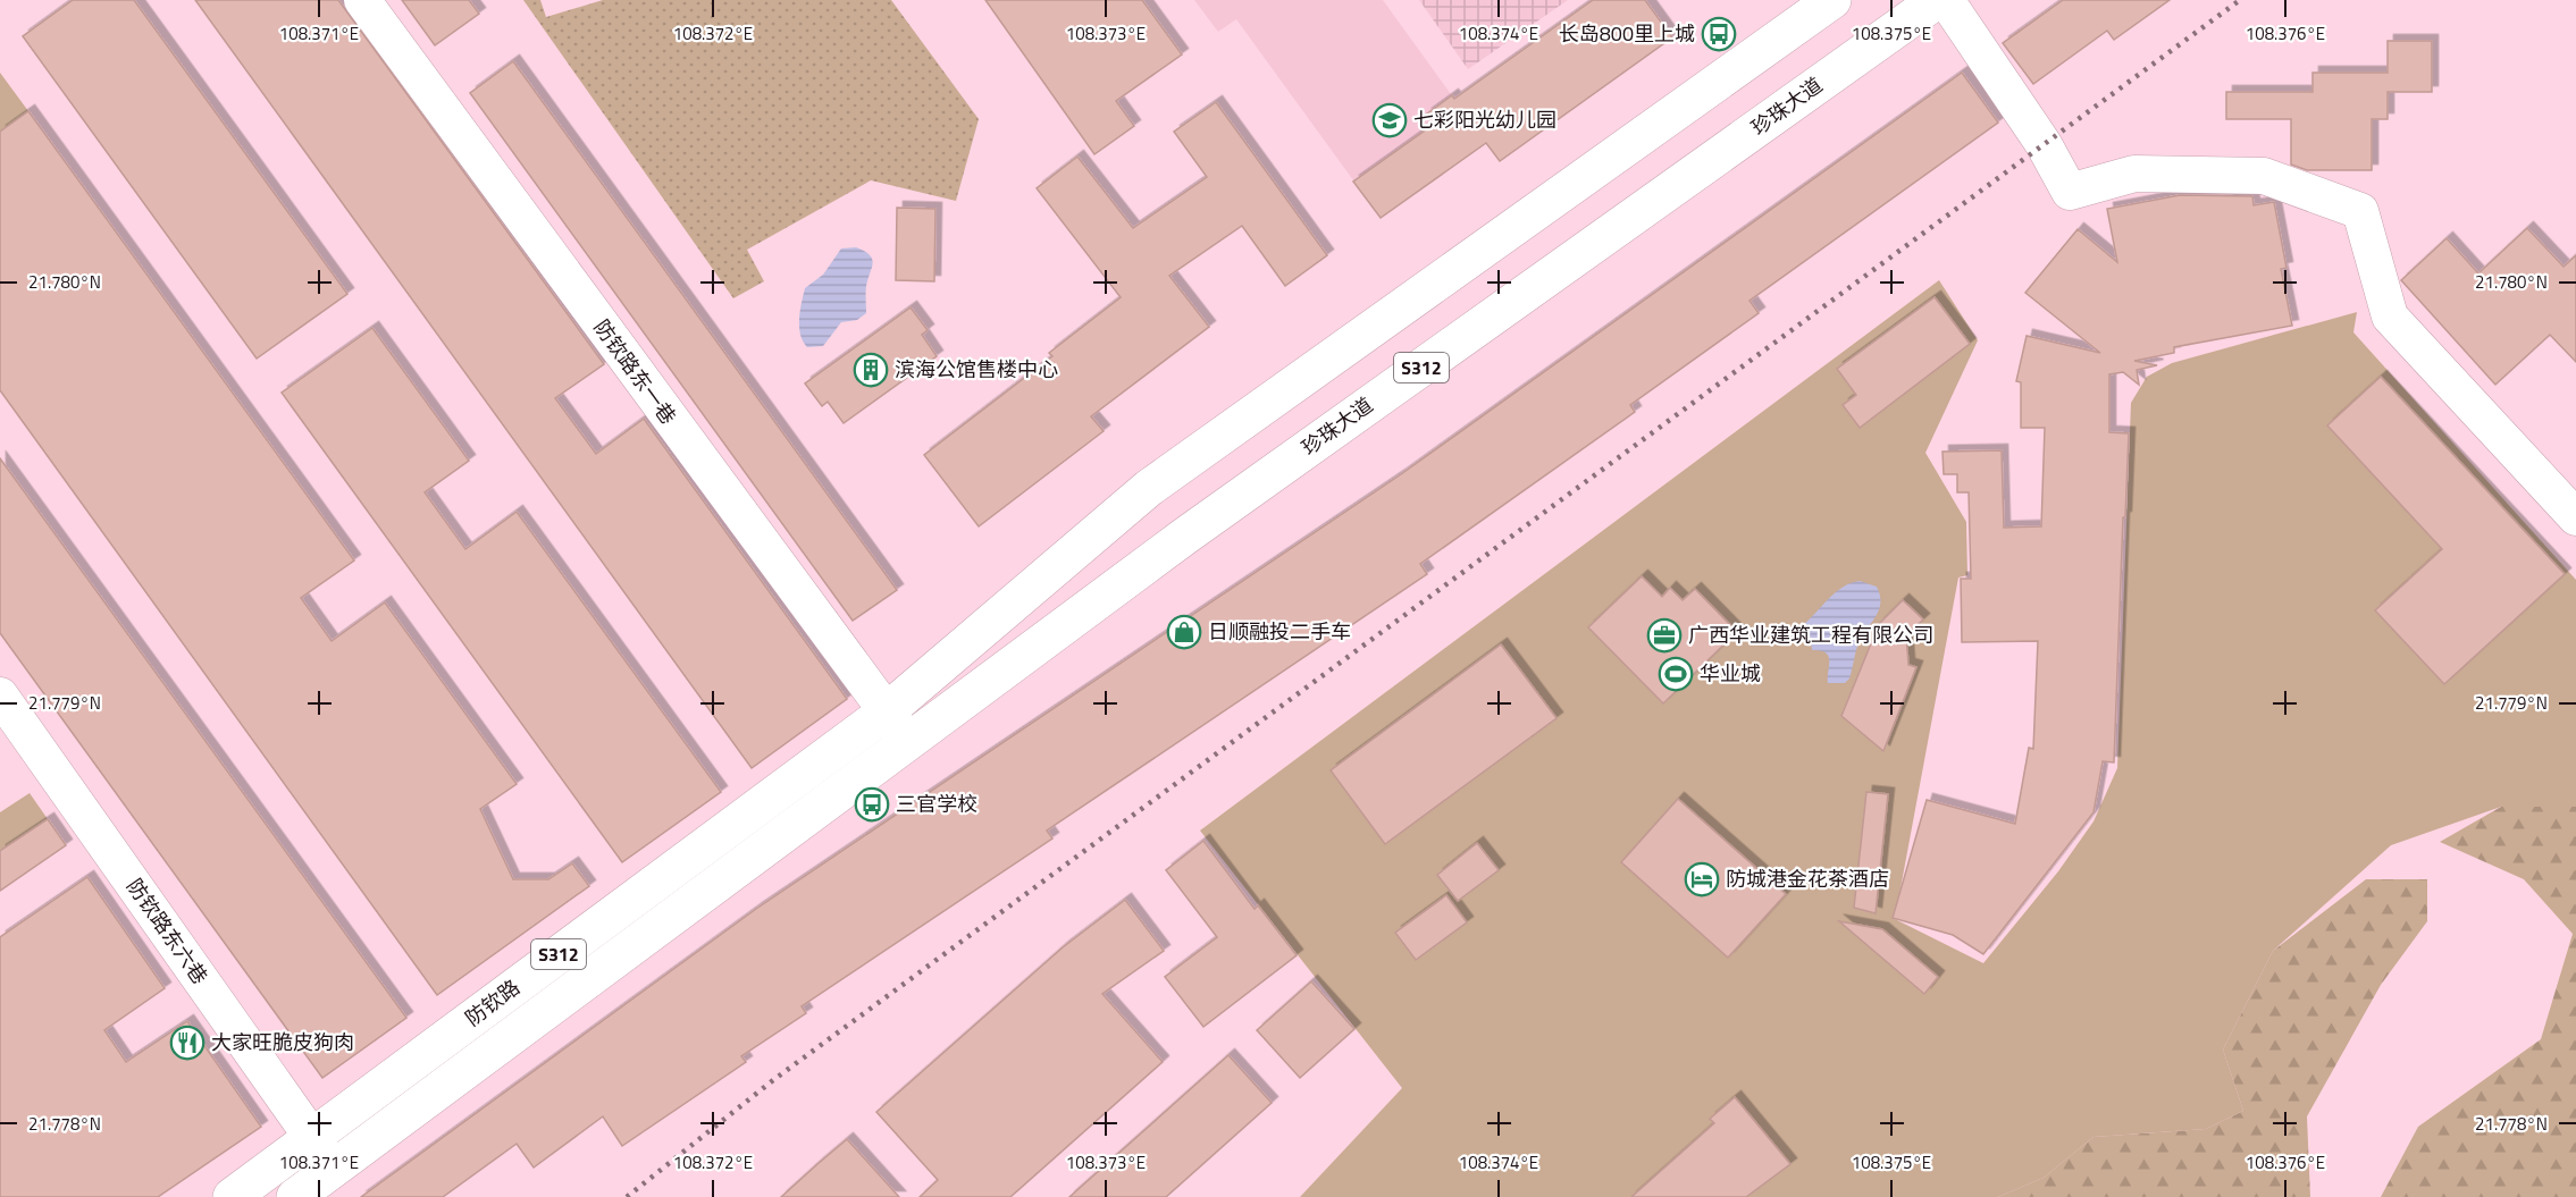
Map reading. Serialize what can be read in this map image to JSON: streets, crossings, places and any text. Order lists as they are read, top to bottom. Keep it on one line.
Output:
{"streets":{"main road":["珍珠大道","S312","防钦路"],"street":["防钦路东一巷","防钦路东六巷"]},"crossings":[["珍珠大道","防钦路东一巷"],["珍珠大道","防钦路"],["S312","防钦路东一巷"],["S312","防钦路"],["防钦路东一巷","防钦路"],["防钦路东六巷","防钦路"]],"places":{"bus stop":["长岛800里上城","三官学校"],"school or university":["七彩阳光幼儿园"],"building":["滨海公馆售楼中心"],"shop":["日顺融投二手车"],"office":["广西华业建筑工程有限公司"],"sports":["华业城"],"hotel":["防城港金花茶酒店"],"restaurant":["大家旺脆皮狗肉"]},"coordinates":["108.371°E","108.372°E","108.373°E","108.374°E","108.375°E","108.376°E","21.780°N","21.779°N","21.778°N"]}
